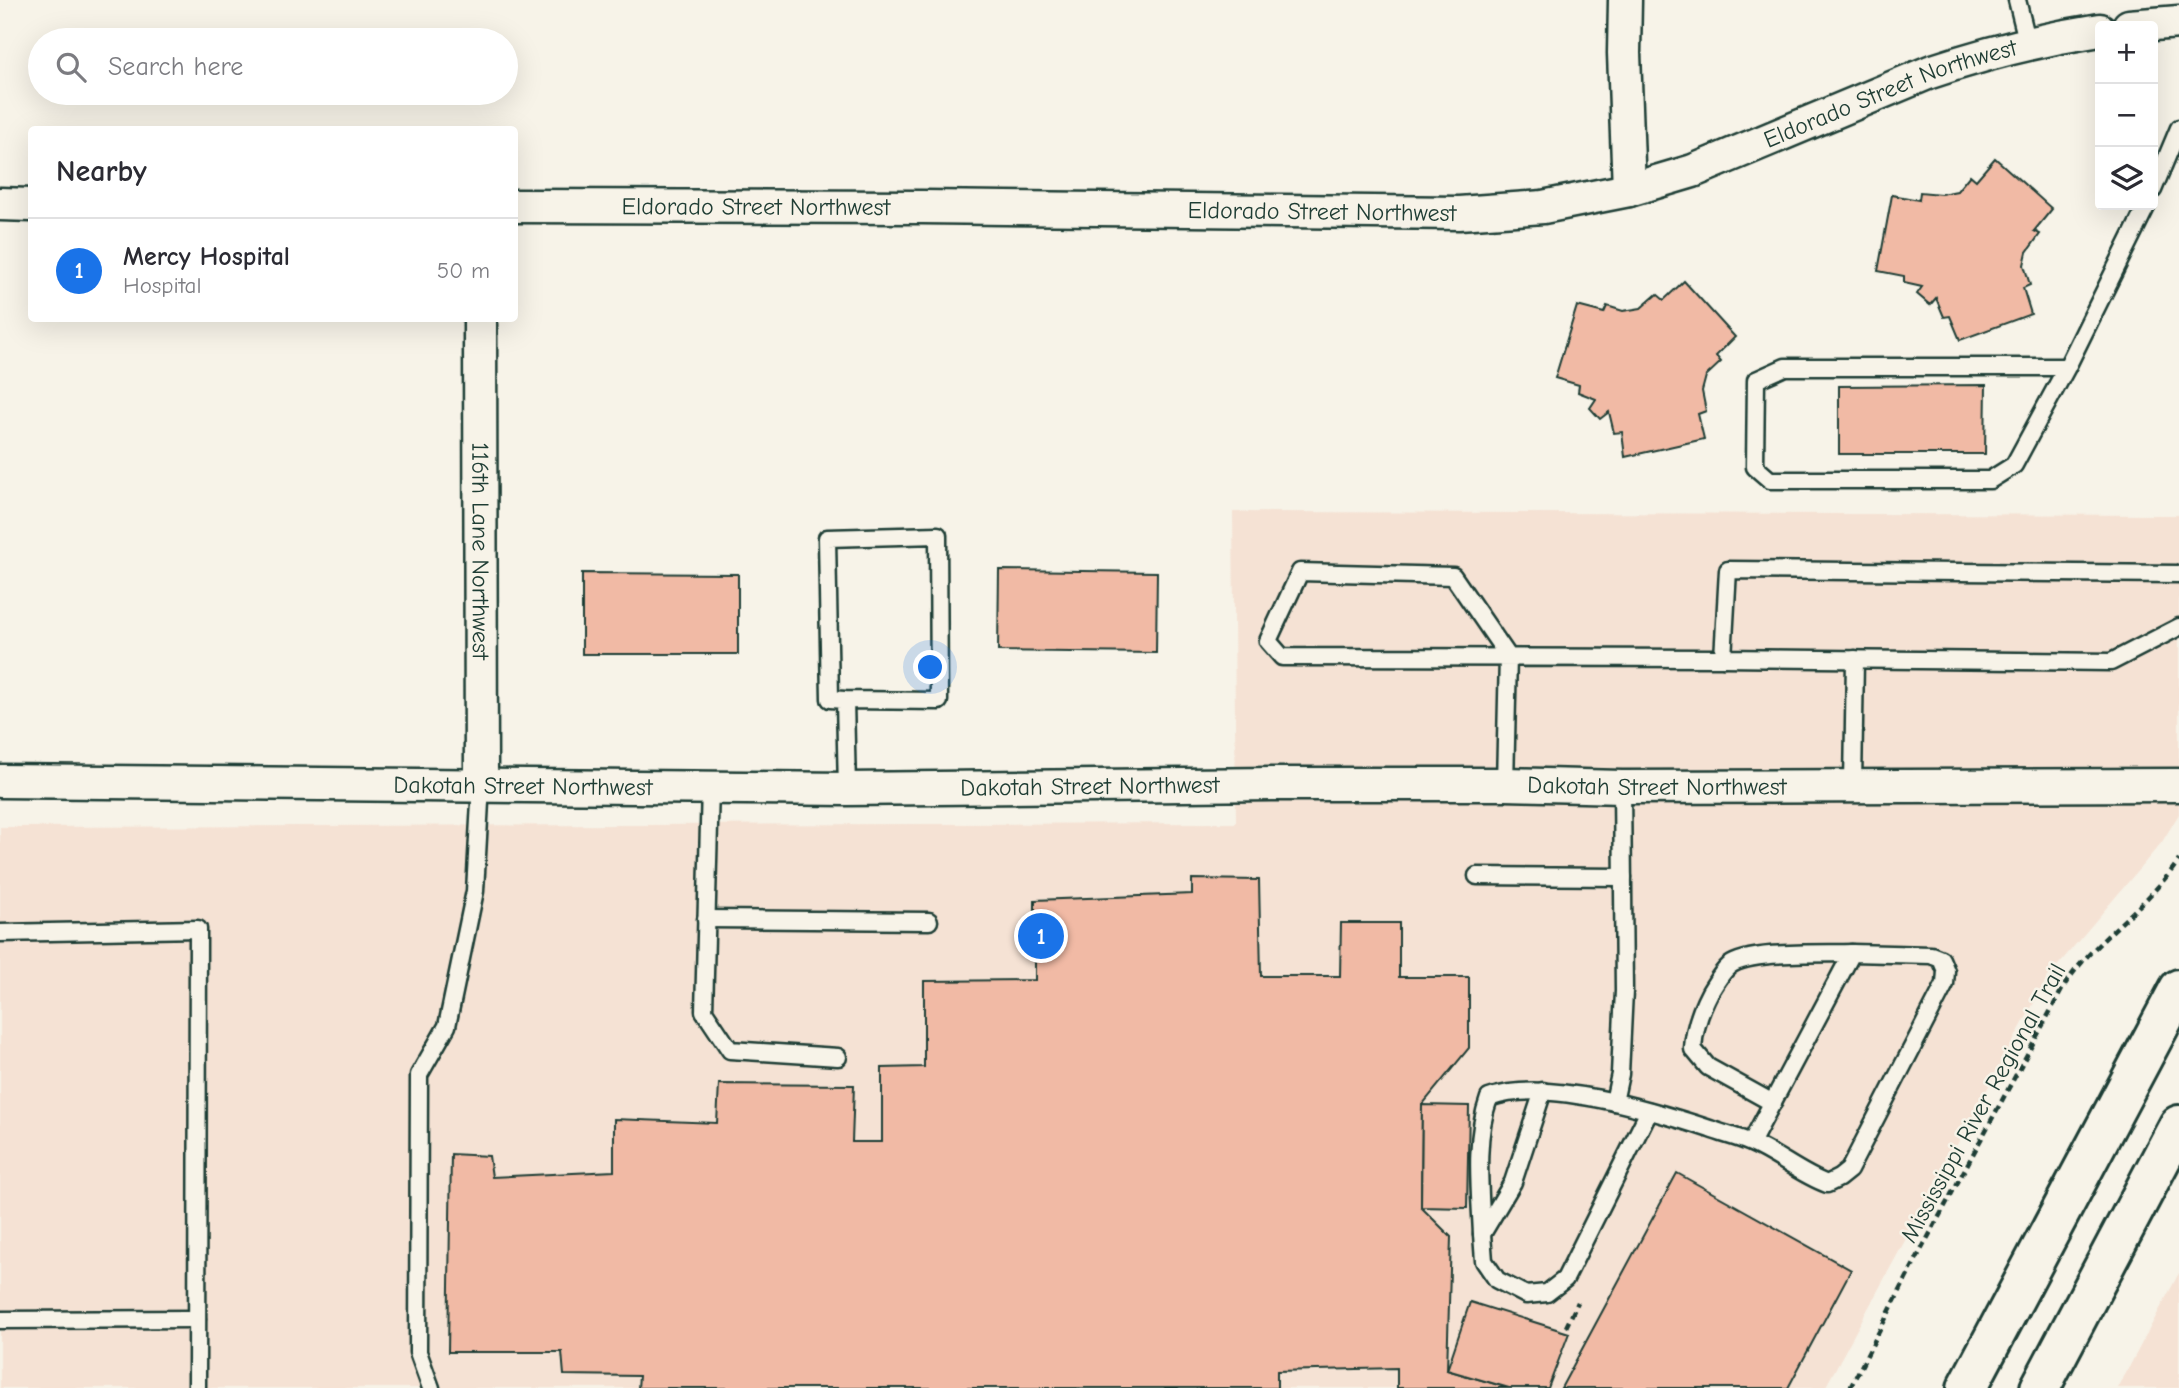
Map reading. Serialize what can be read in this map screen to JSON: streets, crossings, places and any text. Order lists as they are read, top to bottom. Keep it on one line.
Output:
{"streets":{"street":["Eldorado Street Northwest","116th Lane Northwest","Dakotah Street Northwest"],"path":["Mississippi River Regional Trail"]},"crossings":[["116th Lane Northwest","Dakotah Street Northwest"]],"page":{"map_buttons":["+","−"],"search":"Search here","heading":"Nearby","list":[{"mark":"1","name":"Mercy Hospital","note":"Hospital","value":"50 m"}],"pins":"1"}}
